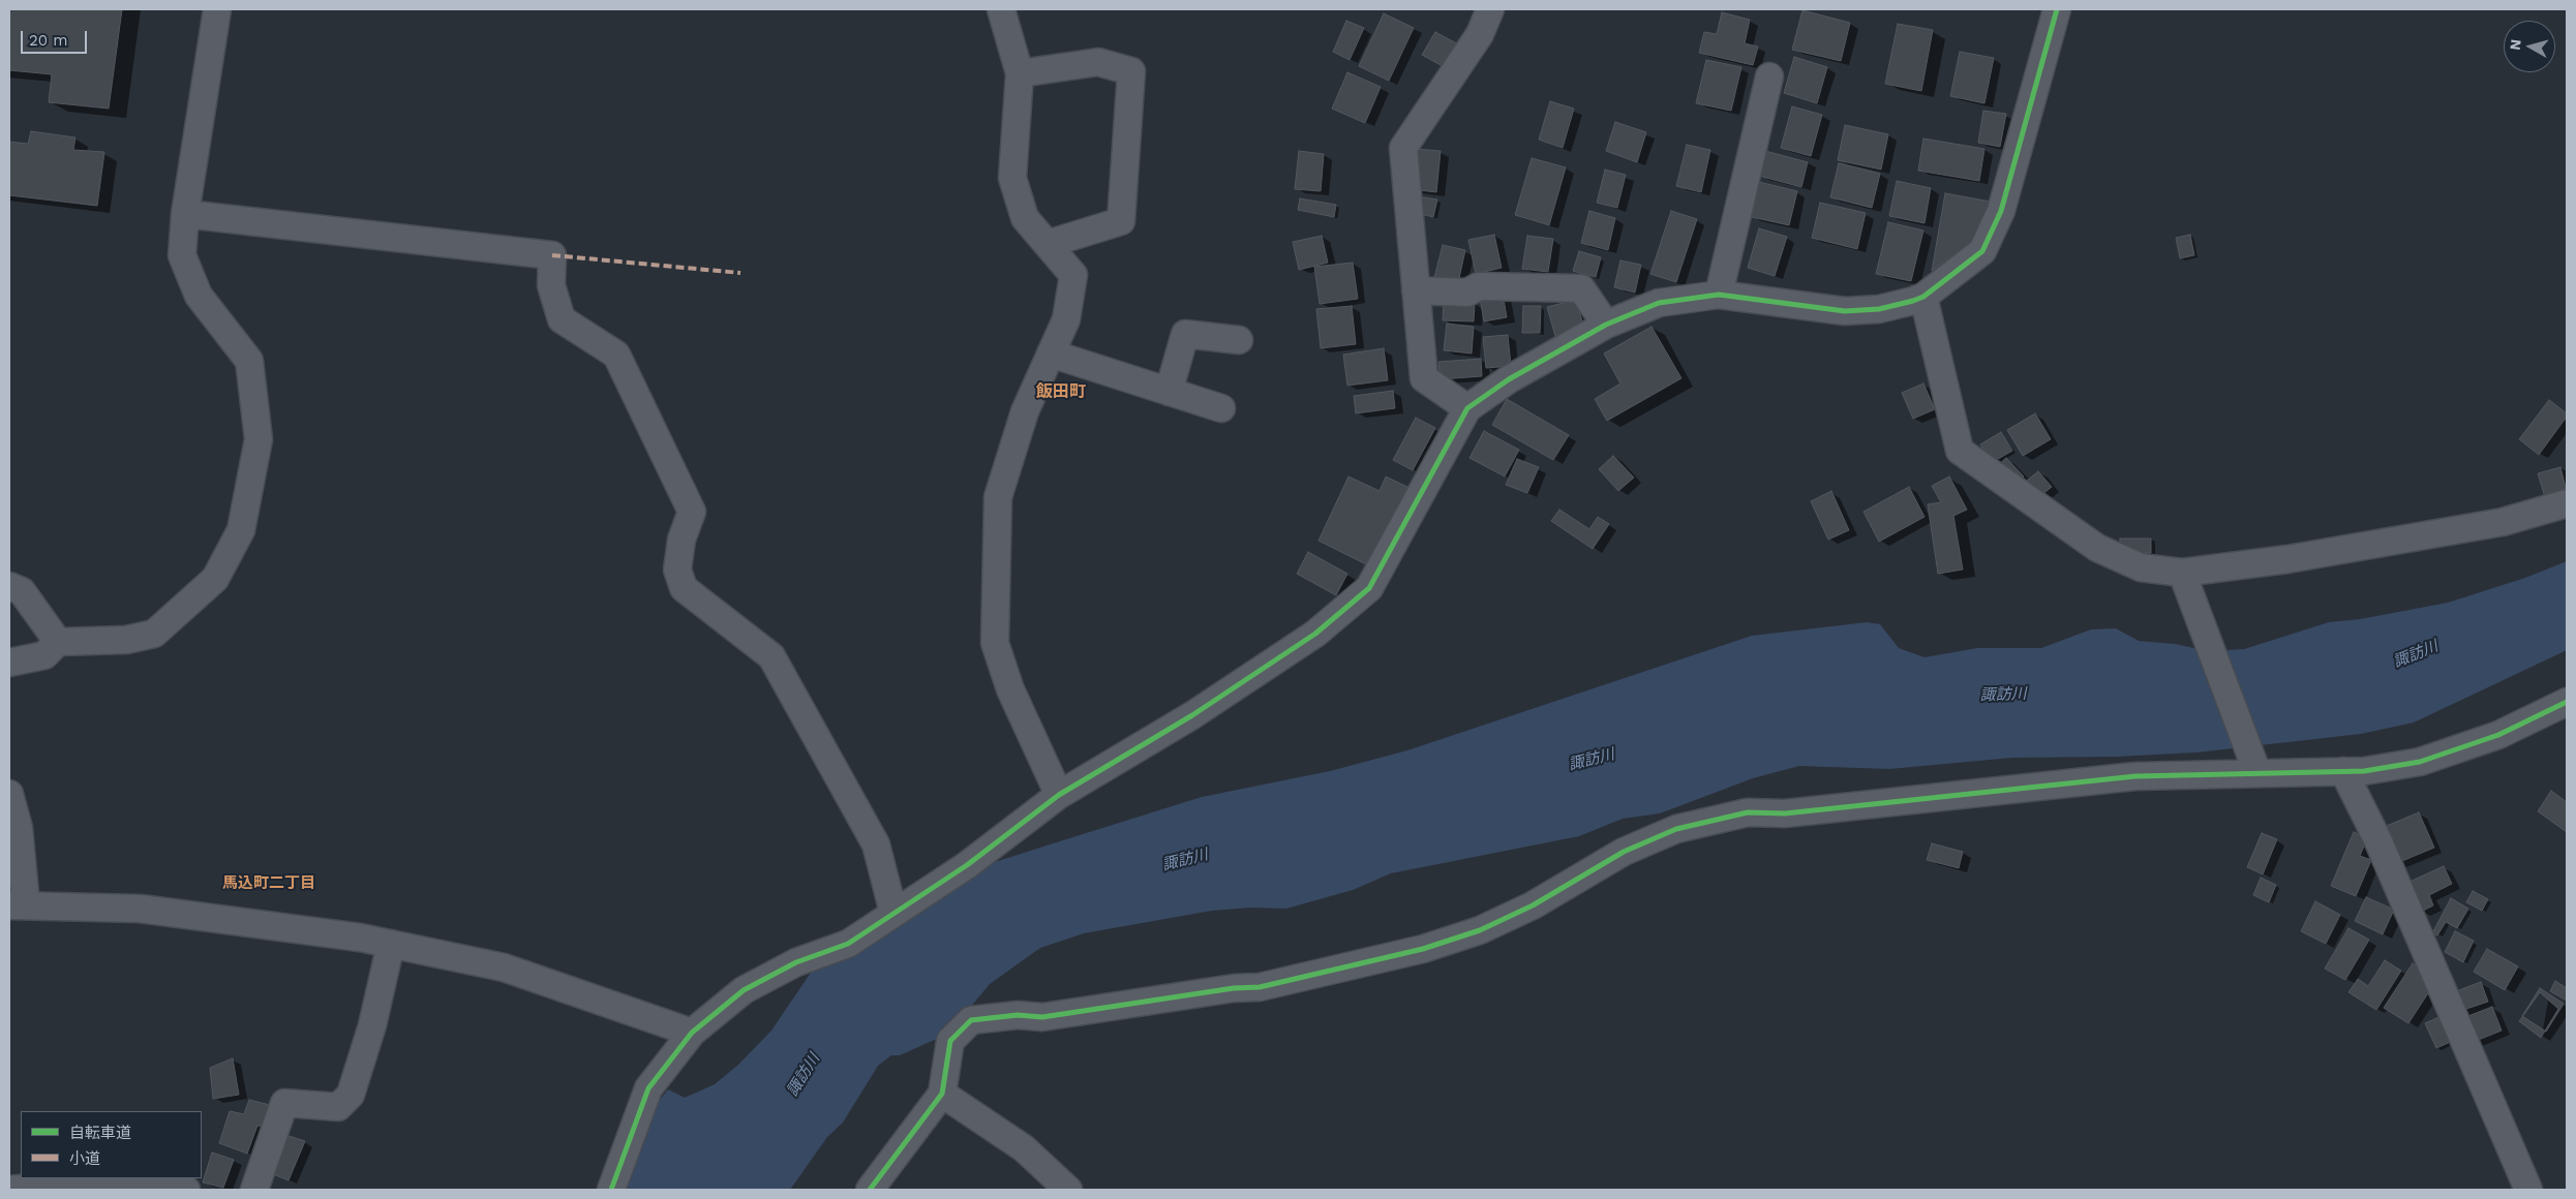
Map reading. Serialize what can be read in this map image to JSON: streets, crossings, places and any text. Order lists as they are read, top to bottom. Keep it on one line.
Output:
{"districts":["飯田町","馬込町二丁目"],"water":["諏訪川"],"legend":["自転車道","小道"],"scale_bar":"20 m","north":"left"}
